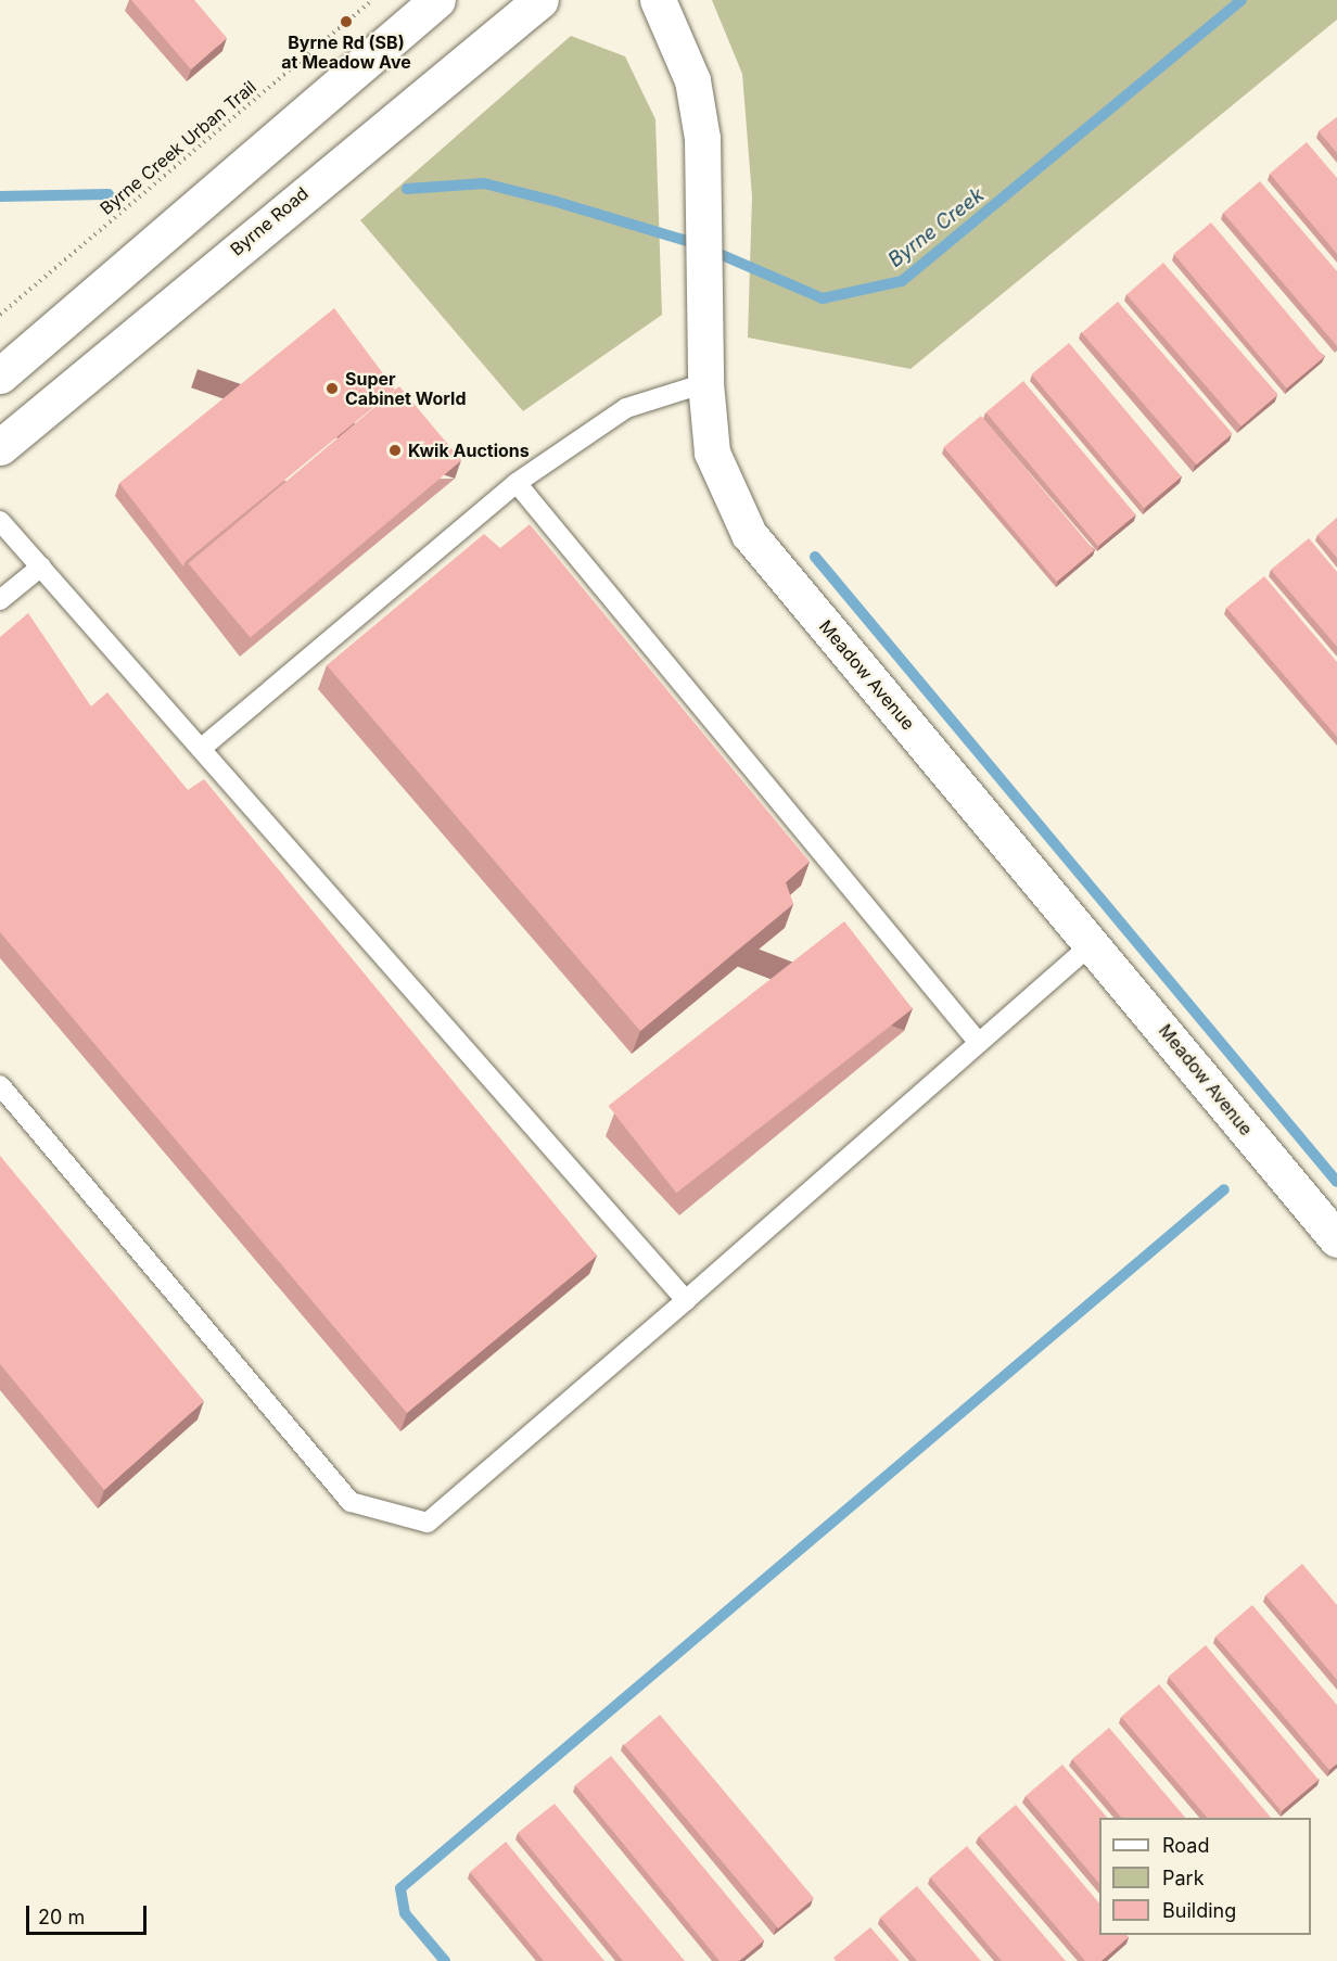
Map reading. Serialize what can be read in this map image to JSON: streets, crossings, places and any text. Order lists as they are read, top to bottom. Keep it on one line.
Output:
{"streets":{"street":["Byrne Road","Meadow Avenue"],"path":["Byrne Creek Urban Trail"]},"water":["Byrne Creek"],"places":["Byrne Rd (SB) at Meadow Ave","Super Cabinet World","Kwik Auctions"],"legend":["Road","Park","Building"],"scale_bar":"20 m"}
